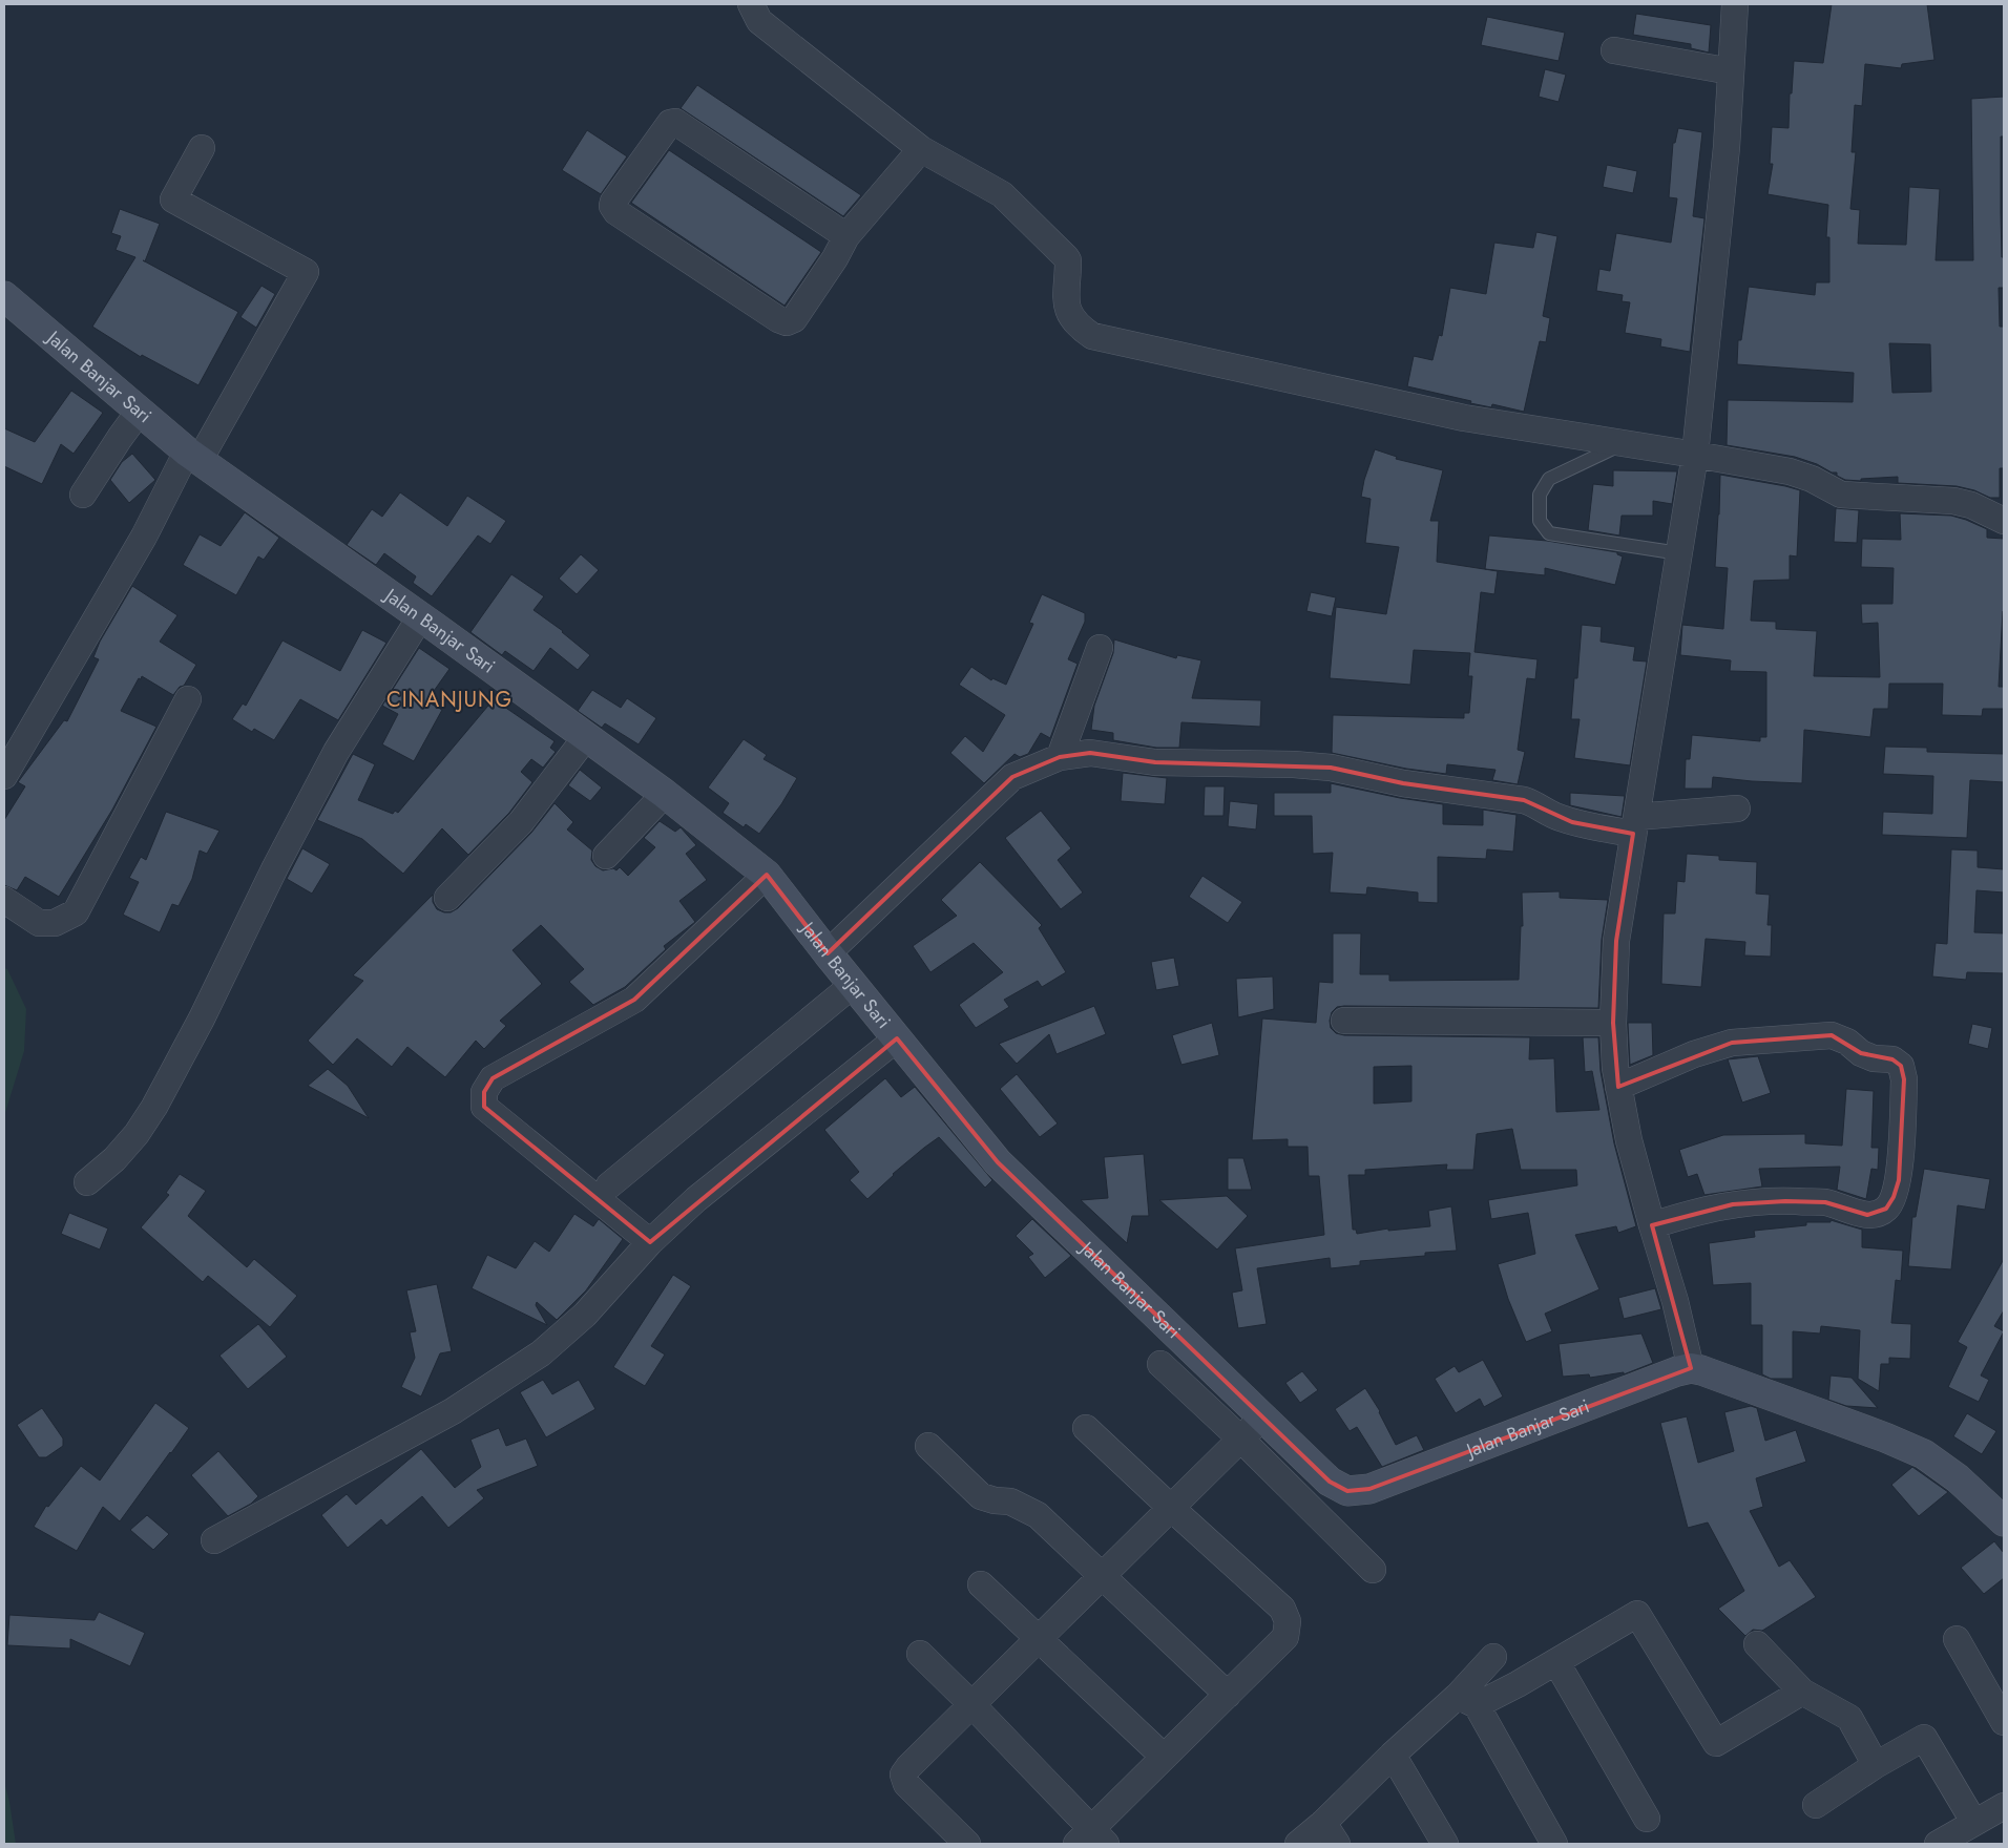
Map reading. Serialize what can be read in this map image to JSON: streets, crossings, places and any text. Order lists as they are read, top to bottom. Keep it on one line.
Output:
{"streets":{"street":["Jalan Banjar Sari"]},"districts":["CINANJUNG"]}
